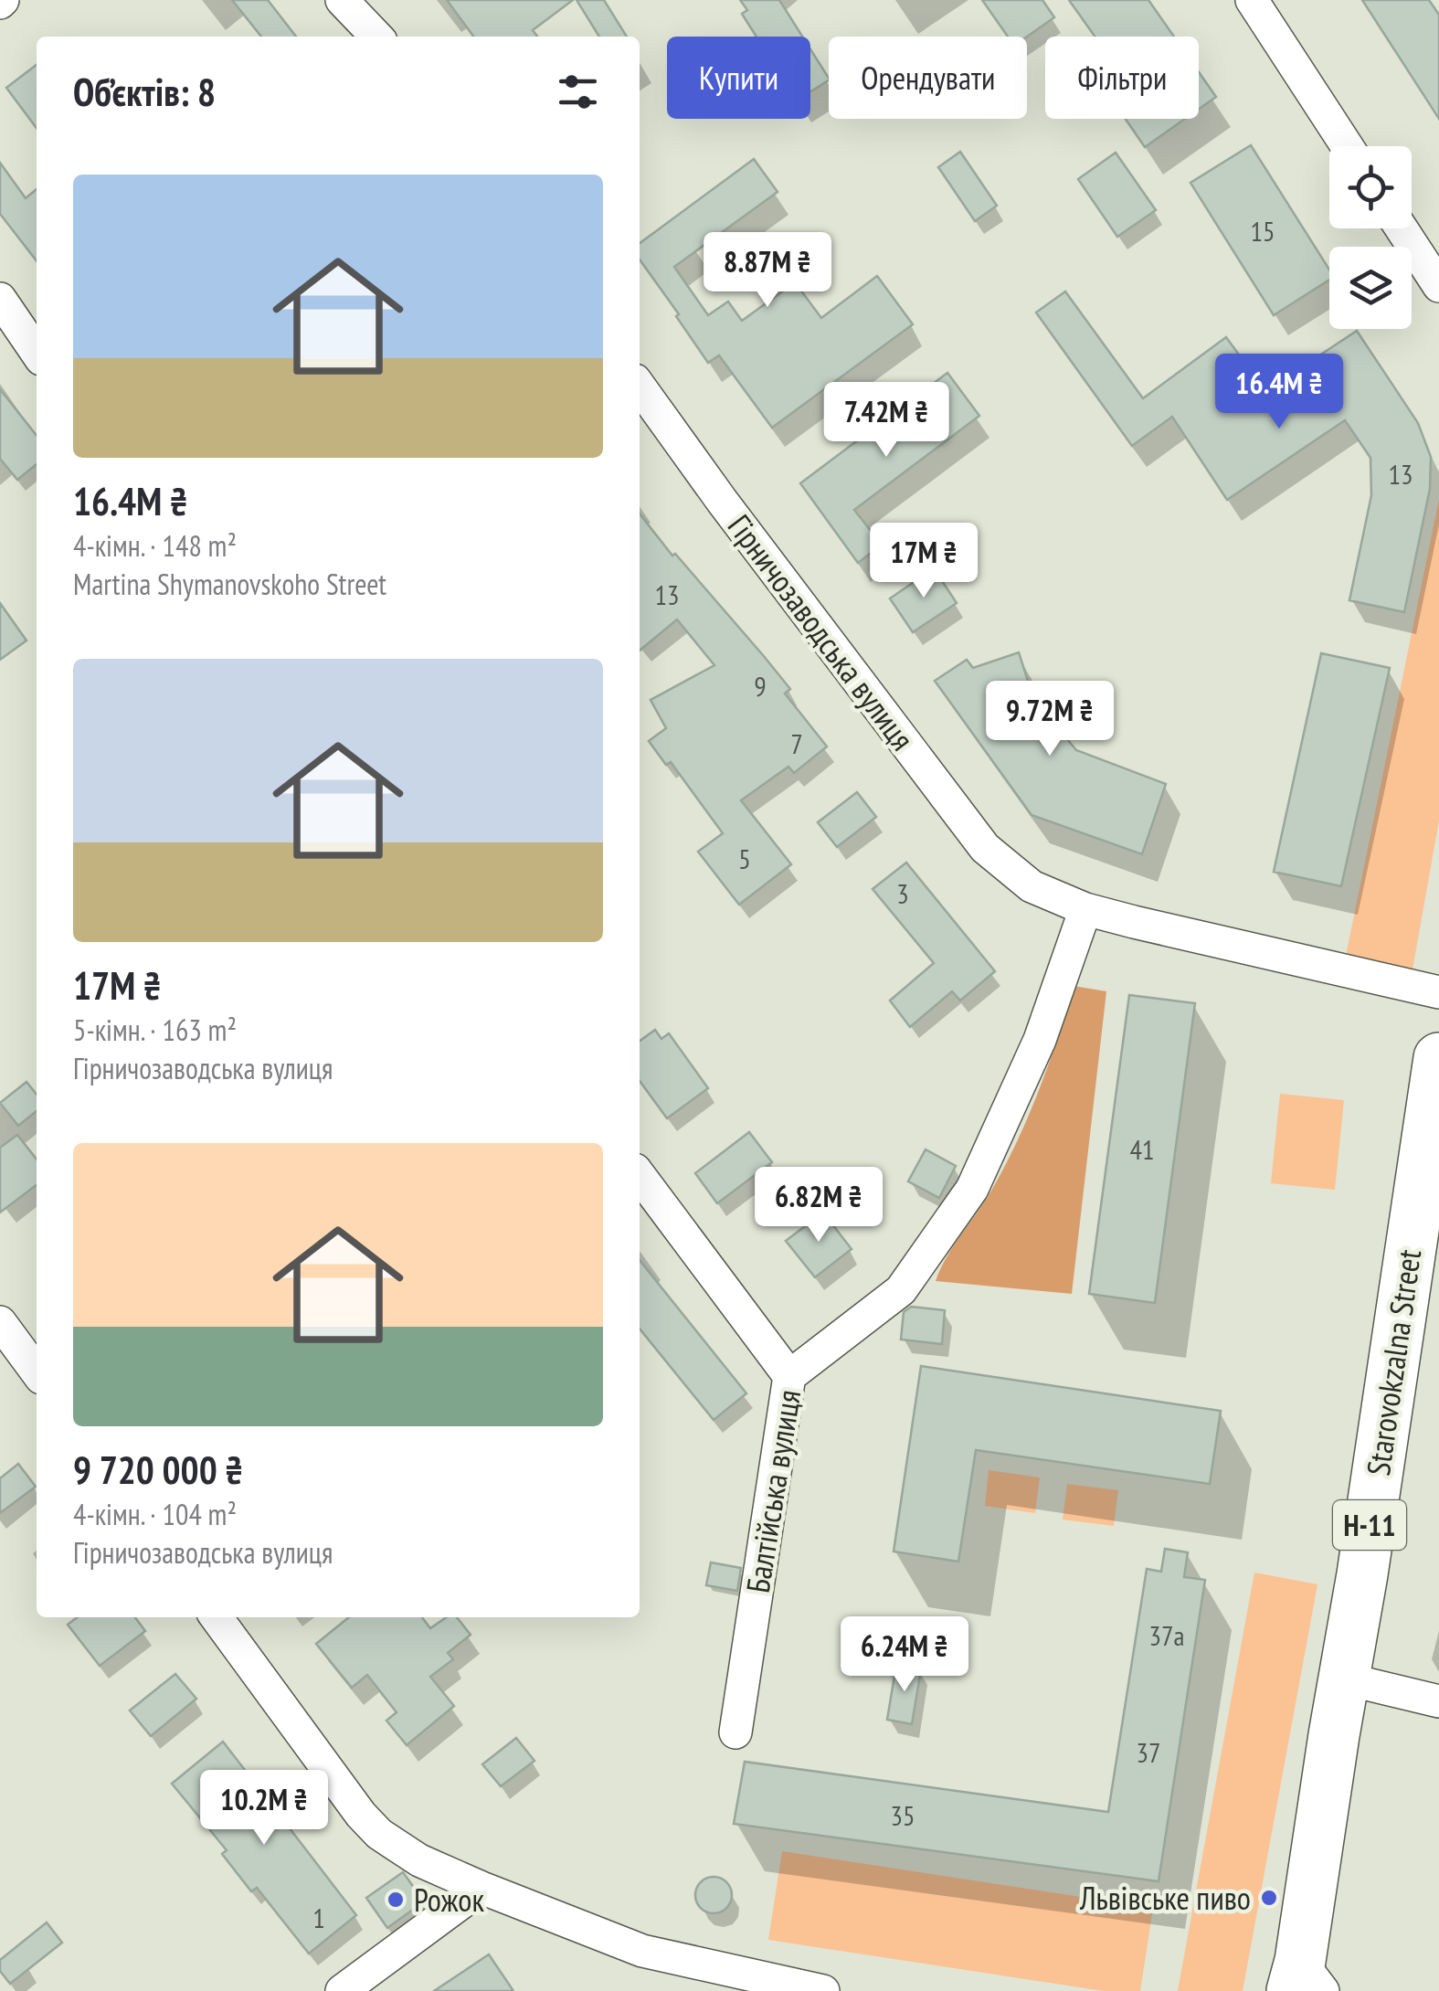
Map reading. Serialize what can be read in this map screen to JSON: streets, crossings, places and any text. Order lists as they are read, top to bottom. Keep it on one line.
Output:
{"streets":{"main road":["Starovokzalna Street","Н-11"],"street":["Гірничозаводська вулиця","Балтійська вулиця"]},"crossings":[["Гірничозаводська вулиця","Балтійська вулиця"]],"places":["Львівське пиво","Рожок"],"house_numbers":["15","13","13","9","7","5","3","41","37а","37","35","1"],"page":{"chip":["Купити","Орендувати","Фільтри"],"heading":"Об’єктів: 8","list":[{"name":"16.4M ₴","note":"4-кімн. · 148 m² · Martina Shymanovskoho Street"},{"name":"17M ₴","note":"5-кімн. · 163 m² · Гірничозаводська вулиця"},{"name":"9 720 000 ₴","note":"4-кімн. · 104 m² · Гірничозаводська вулиця"}],"price":["8.87M ₴","16.4M ₴","7.42M ₴","17M ₴","9.72M ₴","6.82M ₴","6.24M ₴","10.2M ₴"]}}
